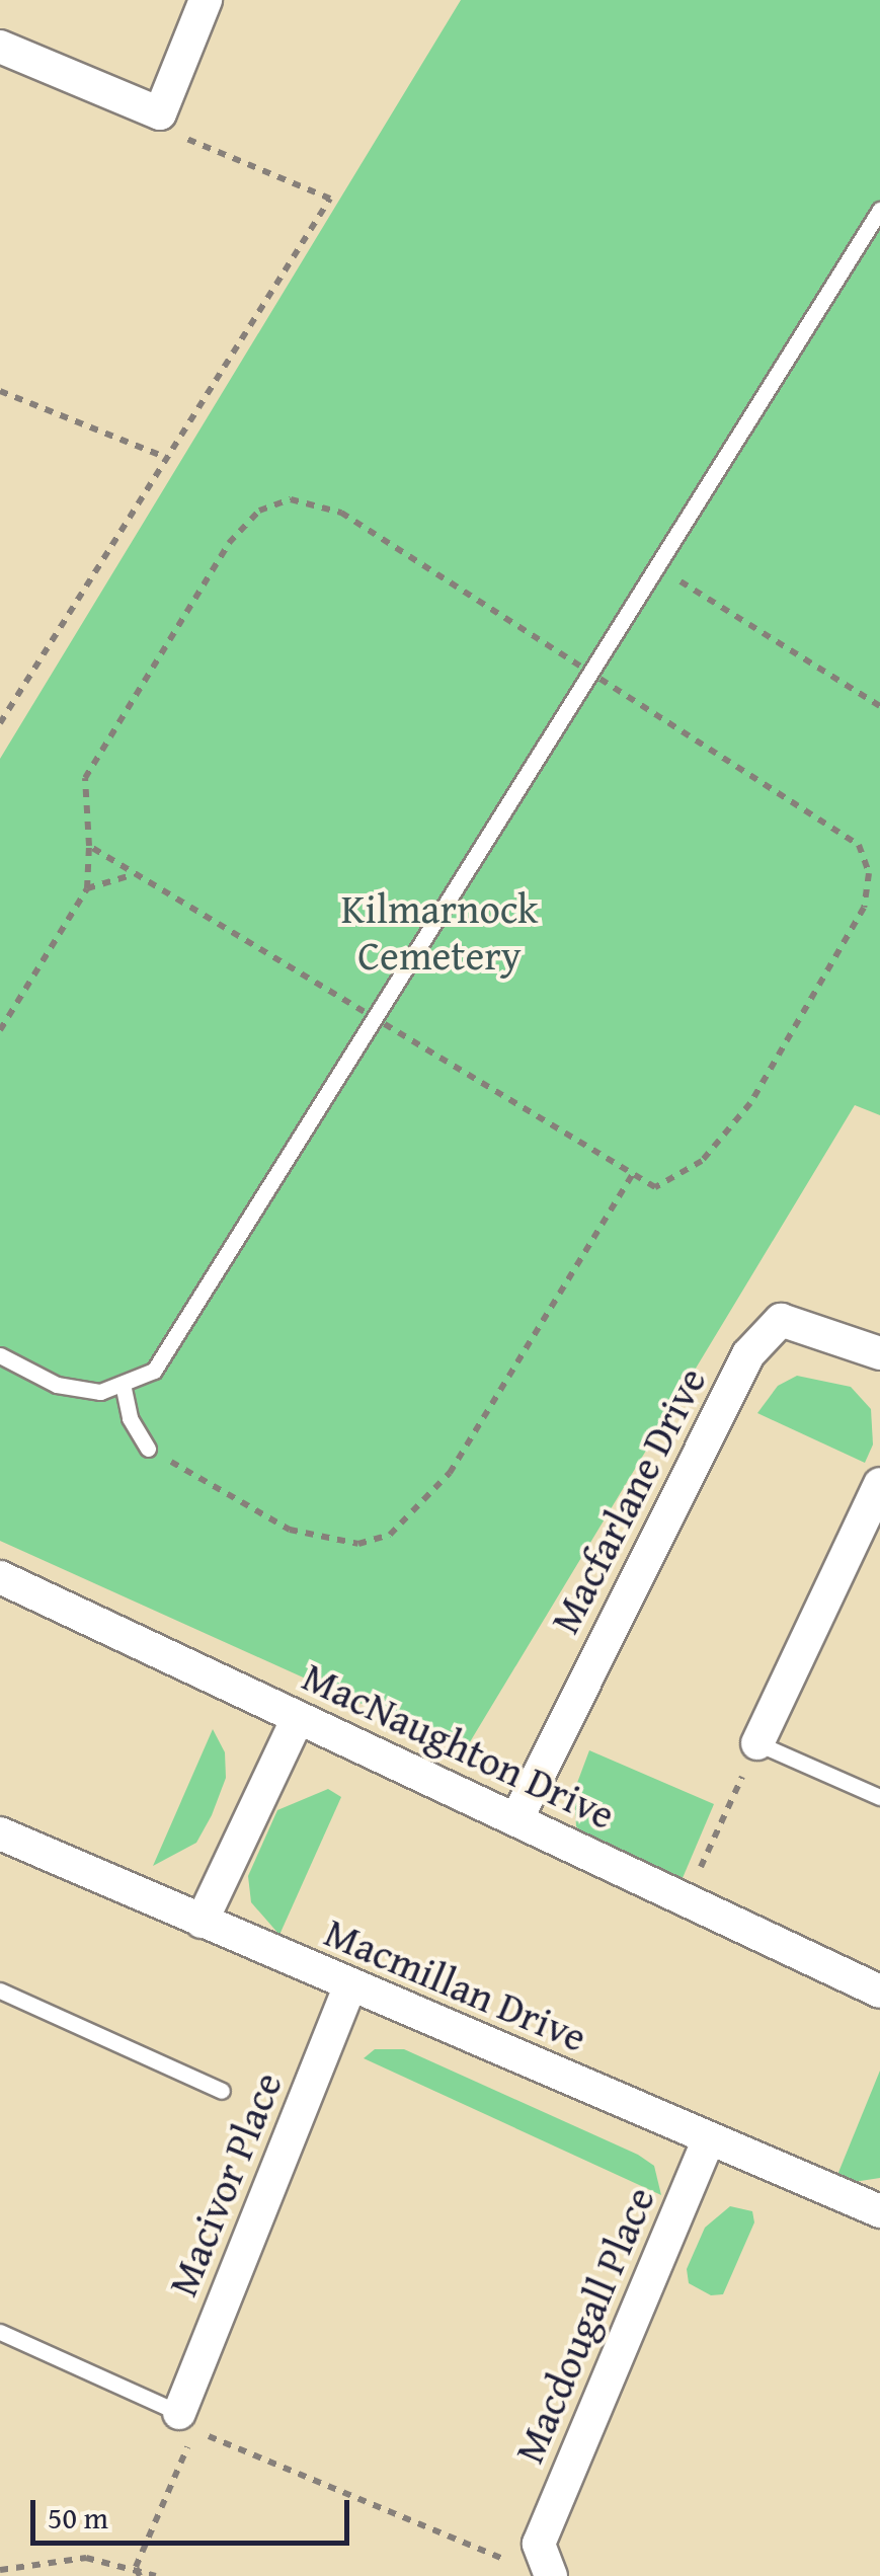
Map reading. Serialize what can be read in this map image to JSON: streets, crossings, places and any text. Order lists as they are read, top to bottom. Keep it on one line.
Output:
{"streets":{"street":["Macfarlane Drive","MacNaughton Drive","Macmillan Drive","Macivor Place","Macdougall Place"]},"crossings":[["Macfarlane Drive","MacNaughton Drive"],["Macmillan Drive","Macivor Place"],["Macmillan Drive","Macdougall Place"]],"parks":["Kilmarnock Cemetery"],"scale_bar":"50 m"}
